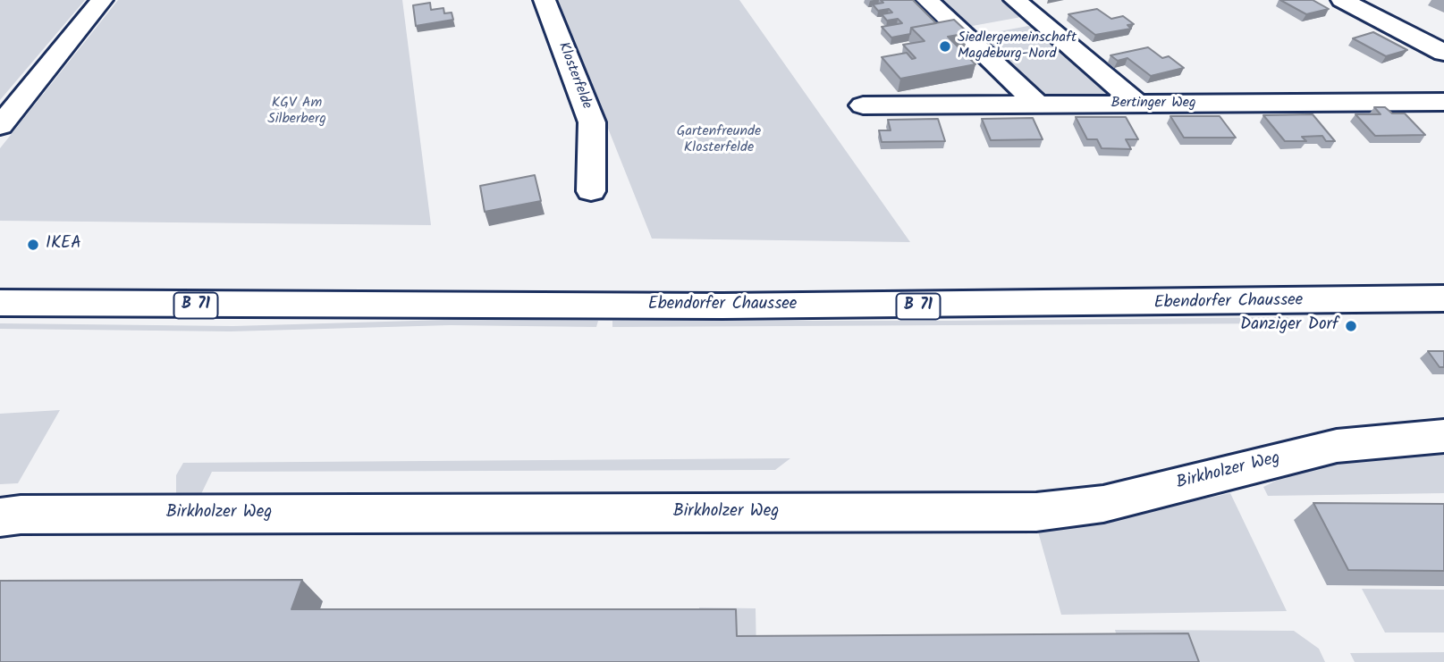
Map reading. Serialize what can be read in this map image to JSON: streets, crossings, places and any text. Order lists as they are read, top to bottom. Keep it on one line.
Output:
{"streets":{"street":["Klosterfelde","Bertinger Weg","Ebendorfer Chaussee","B 71","Birkholzer Weg"]},"parks":["KGV Am Silberberg","Gartenfreunde Klosterfelde"],"places":["Siedlergemeinschaft Magdeburg-Nord","IKEA","Danziger Dorf"]}
